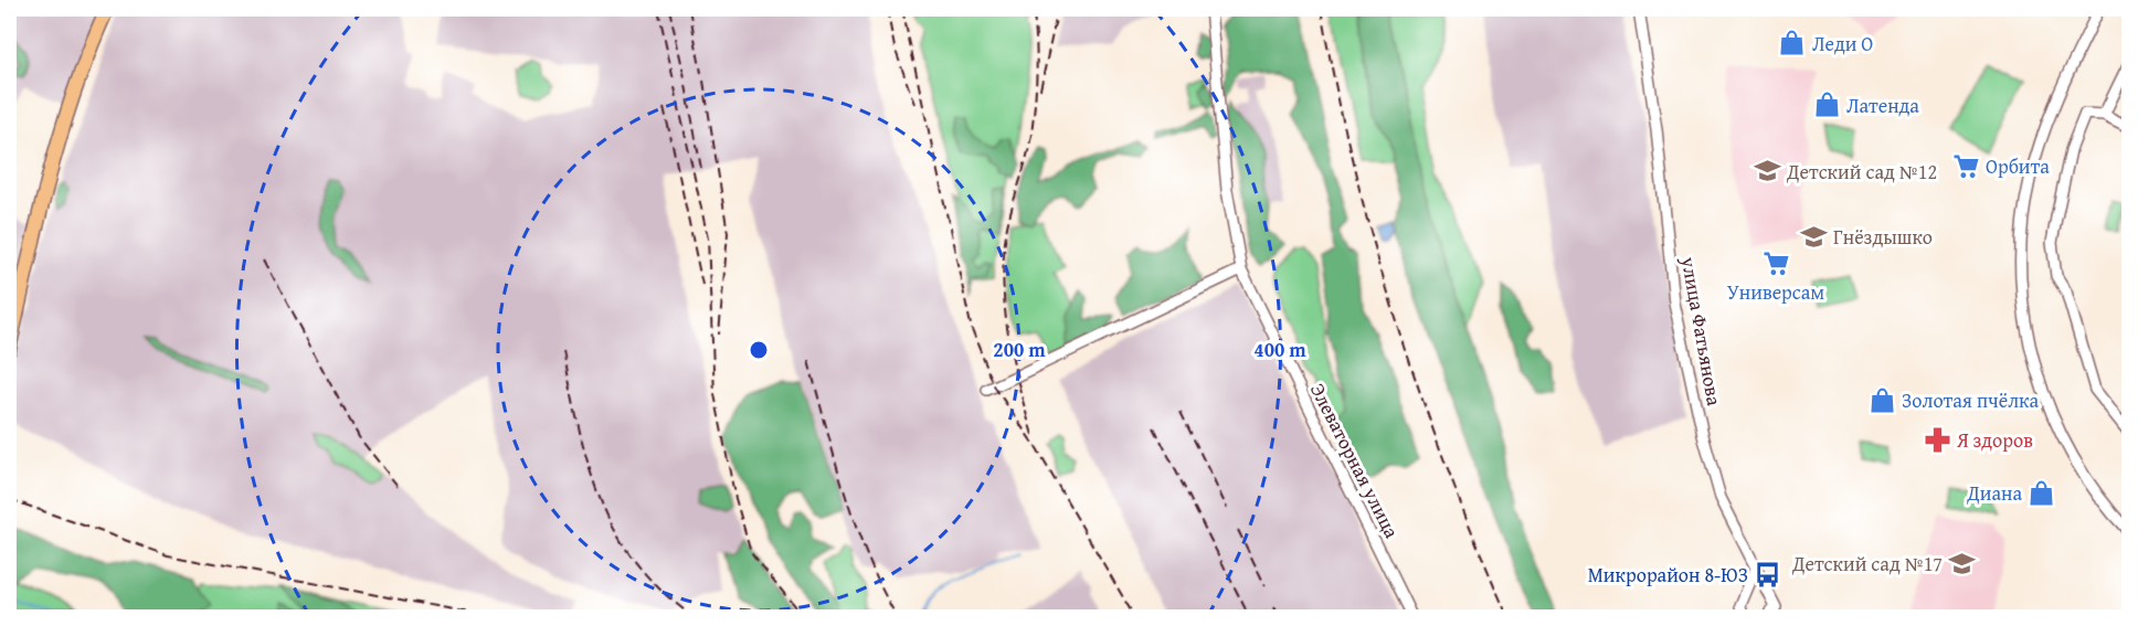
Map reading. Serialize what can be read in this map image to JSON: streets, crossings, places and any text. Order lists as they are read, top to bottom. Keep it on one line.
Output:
{"streets":{"street":["улица Фатьянова","Элеваторная улица"]},"places":{"shop":["Леди О","Латенда","Золотая пчёлка","Диана"],"supermarket":["Орбита","Универсам"],"school or university":["Детский сад №12","Гнёздышко","Детский сад №17"],"pharmacy":["Я здоров"],"bus stop":["Микрорайон 8-ЮЗ"]},"rings":["200 m","400 m"]}
